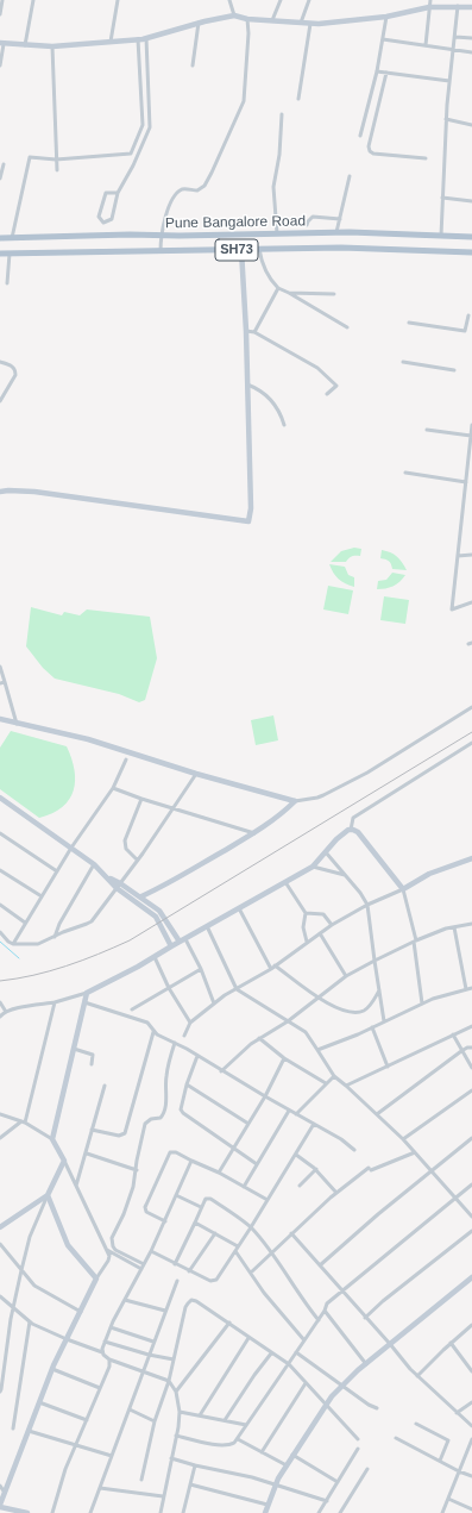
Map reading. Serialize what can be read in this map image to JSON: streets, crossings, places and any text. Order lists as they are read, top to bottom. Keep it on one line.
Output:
{"streets":{"main road":["Pune Bangalore Road","SH73"]}}
